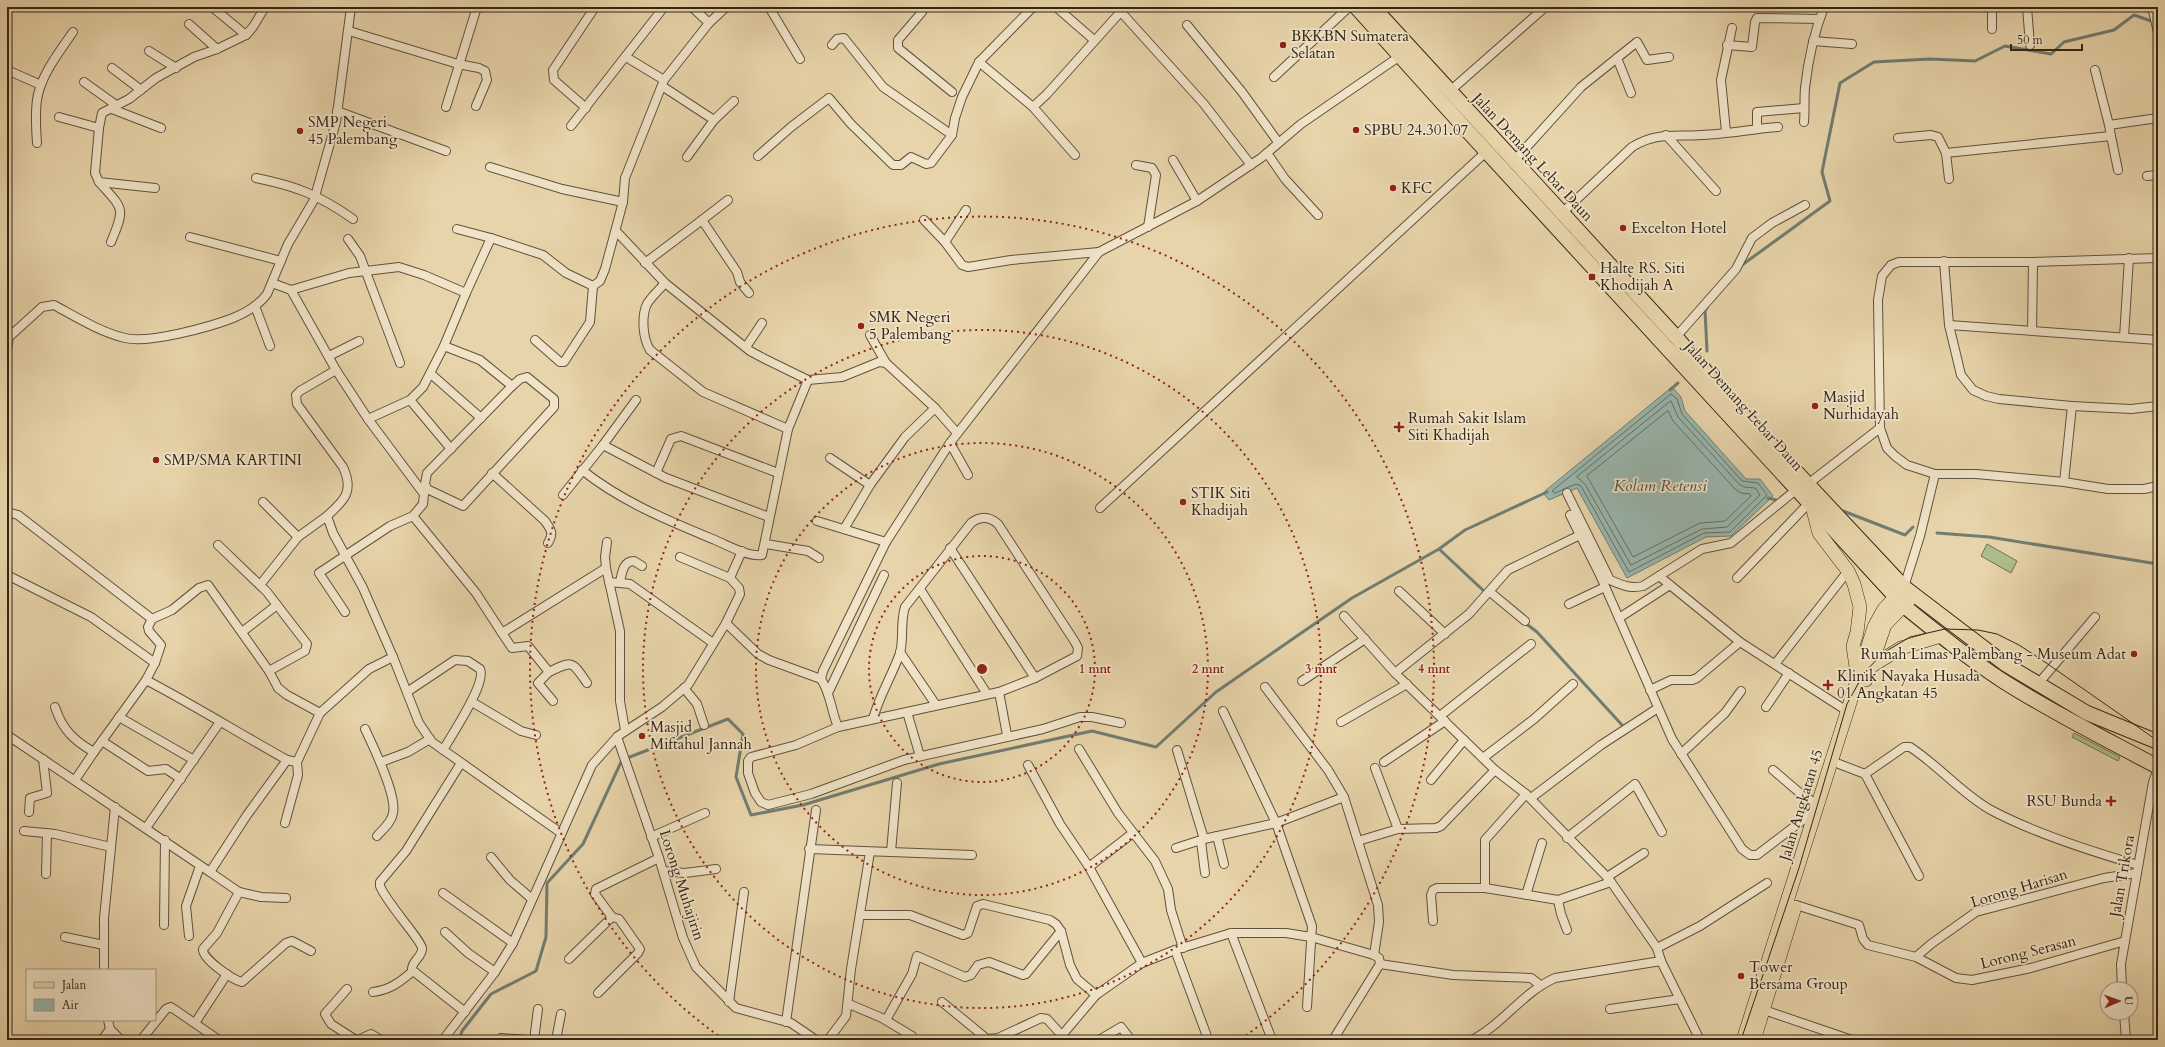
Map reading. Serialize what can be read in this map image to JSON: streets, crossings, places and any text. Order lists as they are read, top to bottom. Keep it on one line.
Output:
{"streets":{"highway":["Jalan Demang Lebar Daun"],"main road":["Jalan Angkatan 45"],"street":["Jalan Trikora","Lorong Muhajirin","Lorong Harisan","Lorong Serasan"]},"crossings":[["Jalan Demang Lebar Daun","Jalan Angkatan 45"],["Jalan Demang Lebar Daun","Jalan Trikora"],["Jalan Trikora","Lorong Harisan"],["Jalan Trikora","Lorong Serasan"],["Lorong Harisan","Lorong Serasan"]],"water":["Kolam Retensi"],"places":{"other":["BKKBN Sumatera Selatan","SPBU 24.301.07","SMP Negeri 45 Palembang","KFC","Excelton Hotel","SMK Negeri 5 Palembang","Masjid Nurhidayah","SMP/SMA KARTINI","STIK Siti Khadijah","Rumah Limas Palembang - Museum Adat","Masjid Miftahul Jannah","Tower Bersama Group"],"transit":["Halte RS. Siti Khodijah A"],"health":["Rumah Sakit Islam Siti Khadijah","Klinik Nayaka Husada 01 Angkatan 45","RSU Bunda"]},"legend":["Jalan","Air"],"scale_bar":"50 m","north":"right","rings":["1 mnt","2 mnt","3 mnt","4 mnt"]}
